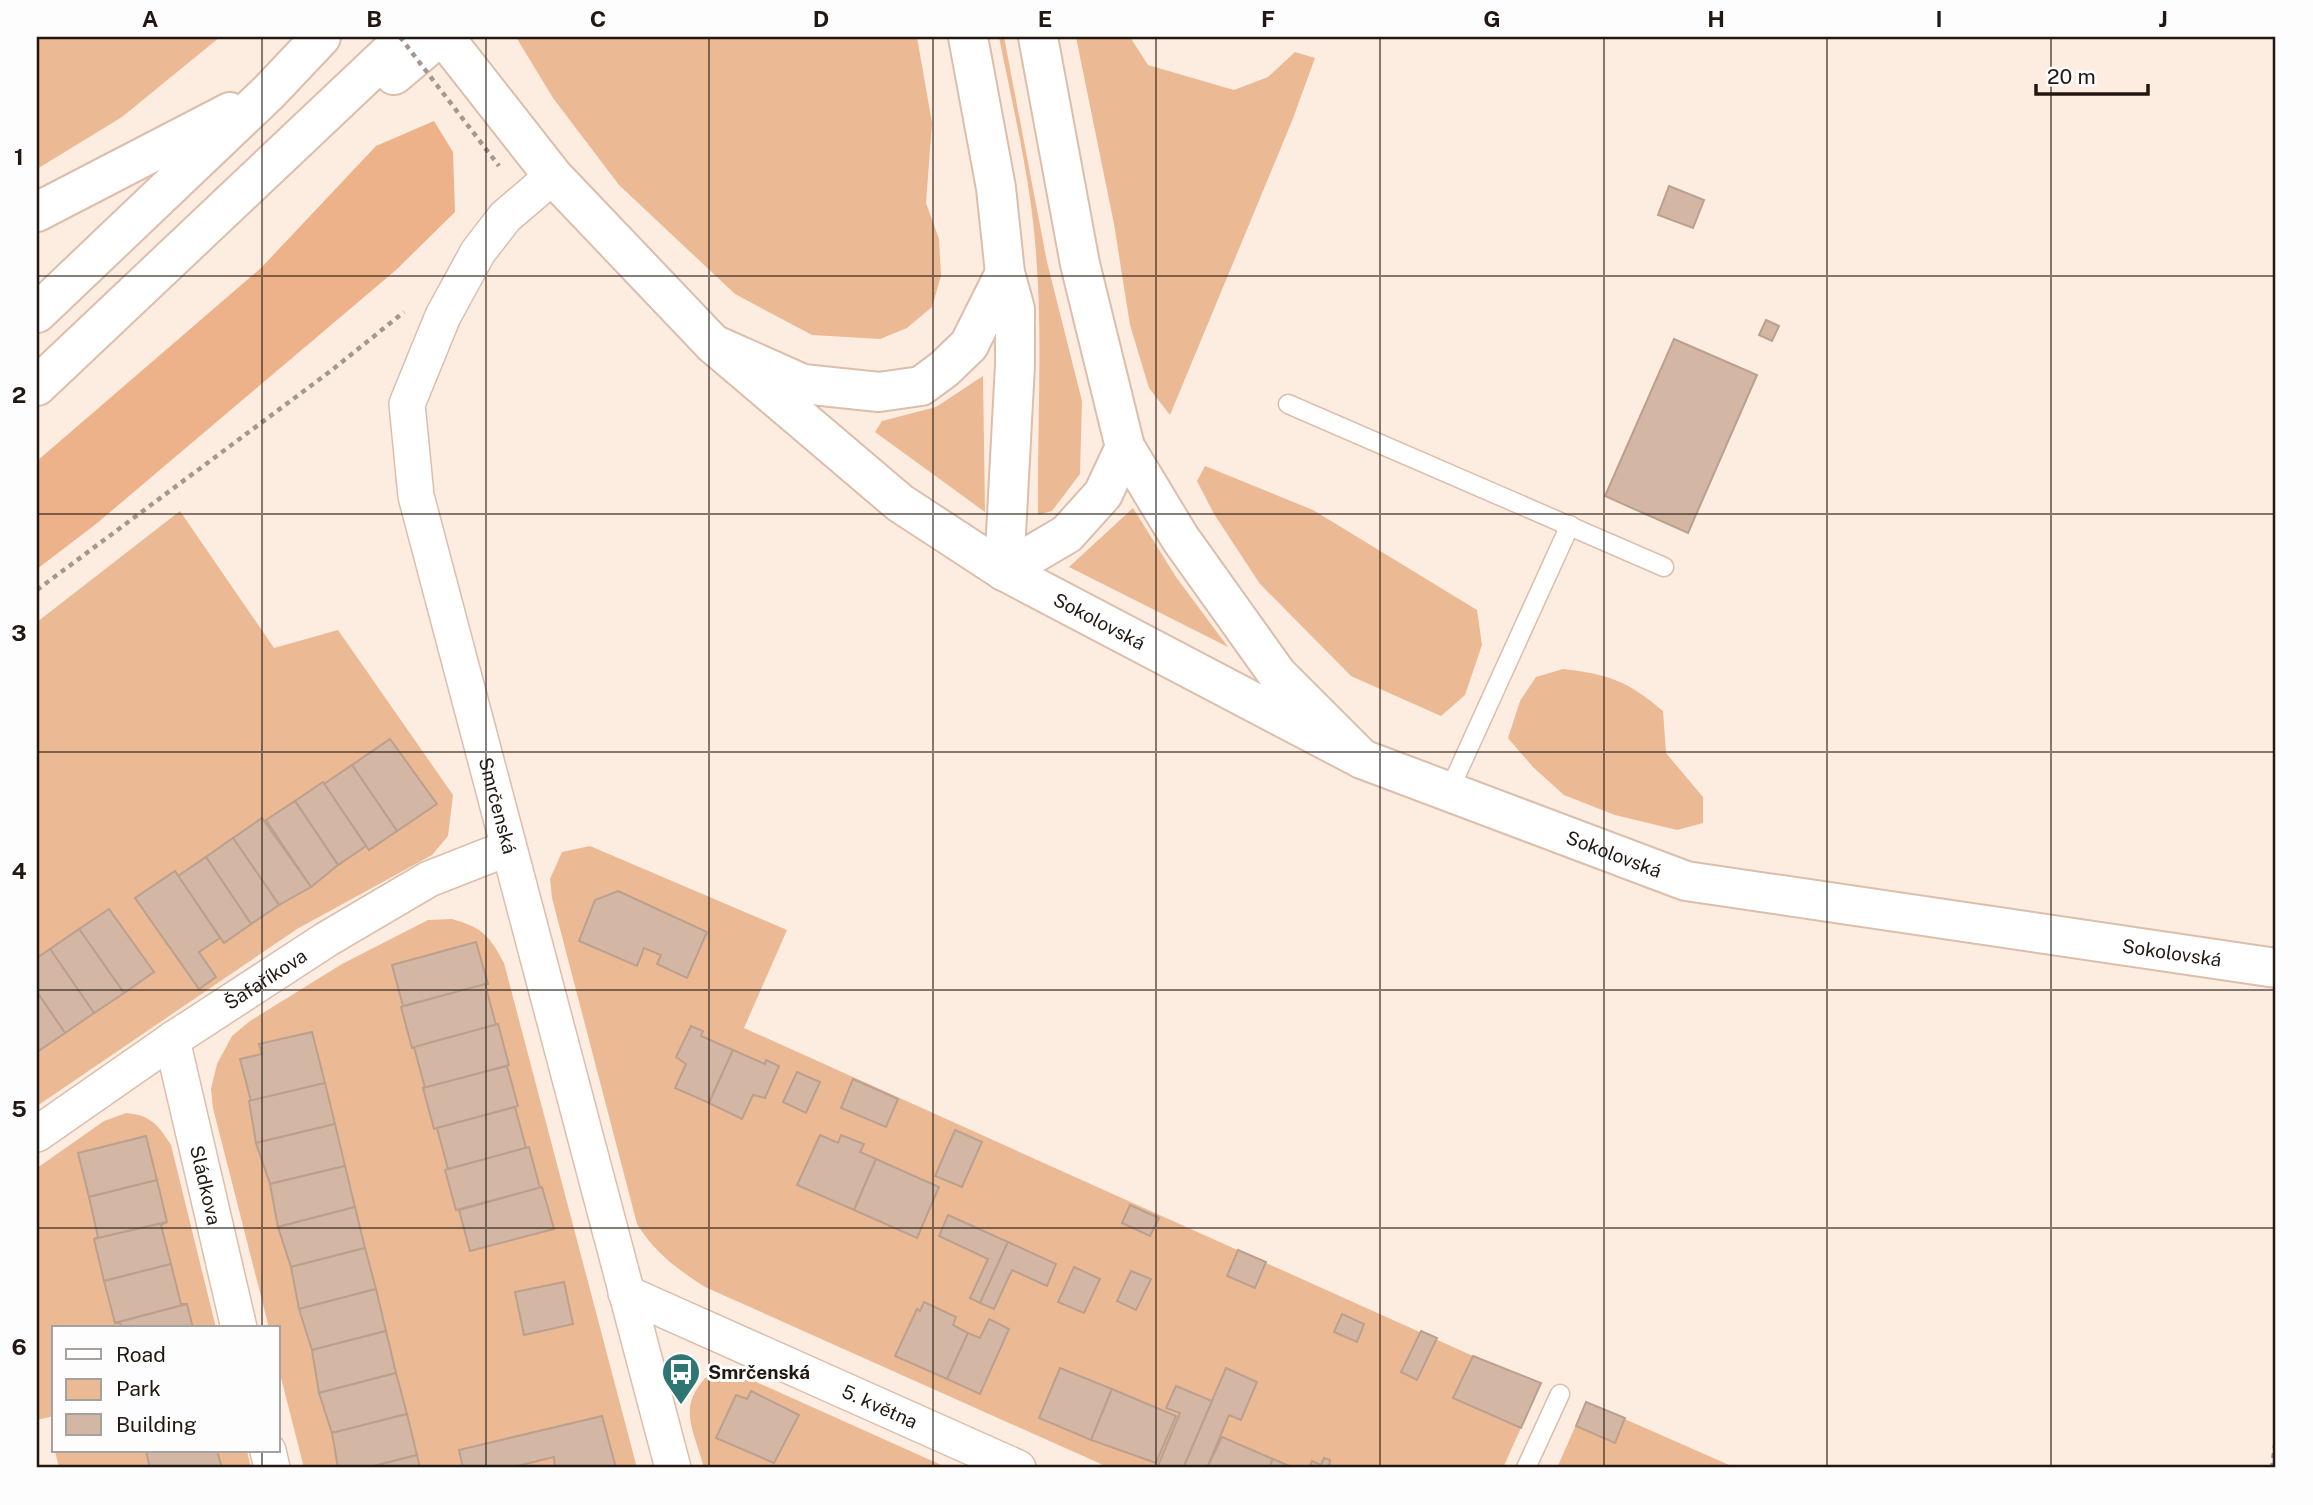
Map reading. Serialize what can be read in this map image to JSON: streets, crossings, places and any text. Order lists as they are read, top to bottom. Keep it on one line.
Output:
{"streets":{"main road":["Sokolovská"],"street":["Smrčenská","Šafaříkova","Sládkova","5. května"]},"crossings":[["Sokolovská","Smrčenská"],["Smrčenská","Šafaříkova"],["Smrčenská","5. května"],["Šafaříkova","Sládkova"]],"places":{"bus stop":["Smrčenská"]},"legend":["Road","Park","Building"],"scale_bar":"20 m","grid":{"columns":["A","B","C","D","E","F","G","H","I","J"],"rows":["1","2","3","4","5","6"]}}
